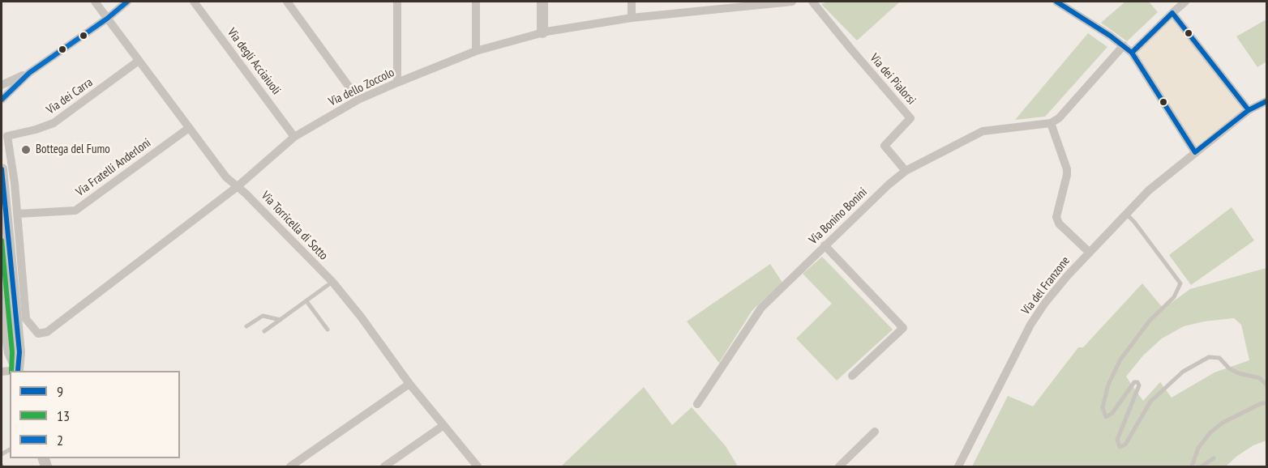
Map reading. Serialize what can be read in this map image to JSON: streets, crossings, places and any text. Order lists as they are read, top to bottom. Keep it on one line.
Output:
{"streets":{"street":["Via degli Acciaiuoli","Via dei Pialorsi","Via dello Zoccolo","Via dei Carra","Via Fratelli Anderloni","Via Bonino Bonini","Via Torricella di Sotto","Via del Franzone"]},"crossings":[["Via degli Acciaiuoli","Via dello Zoccolo"],["Via dei Pialorsi","Via Bonino Bonini"],["Via dello Zoccolo","Via Torricella di Sotto"],["Via dei Carra","Via Torricella di Sotto"],["Via Fratelli Anderloni","Via Torricella di Sotto"]],"places":["Bottega del Fumo"],"lines":["transit line 9","transit line 2","transit line 13"],"legend":["9","13","2"]}
